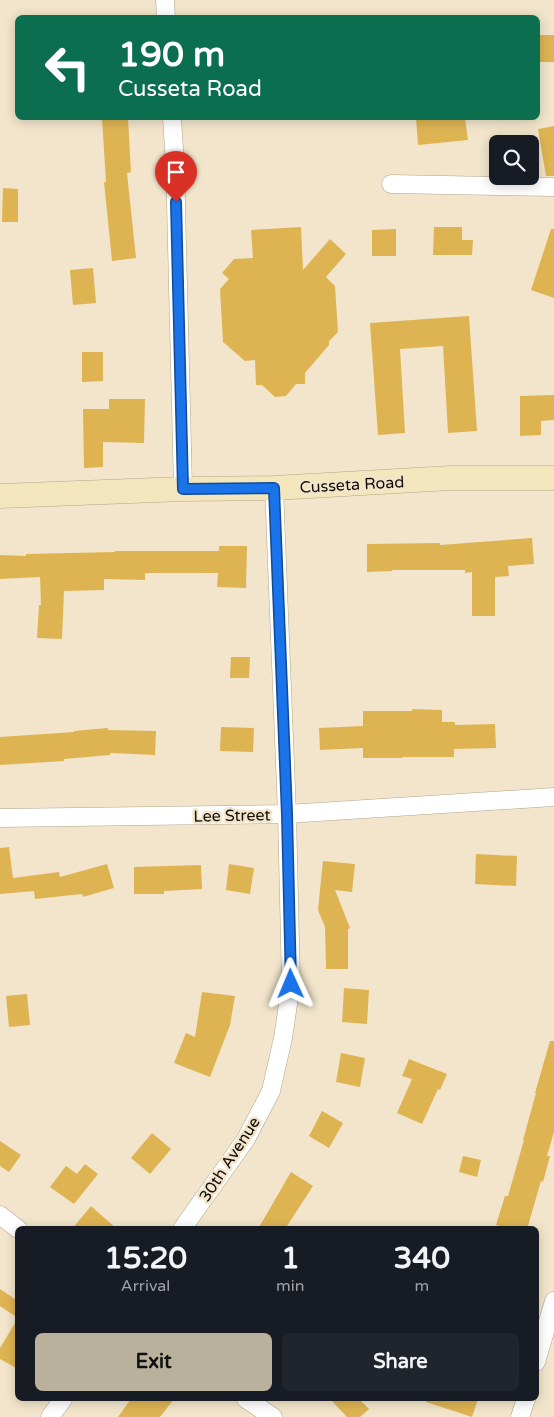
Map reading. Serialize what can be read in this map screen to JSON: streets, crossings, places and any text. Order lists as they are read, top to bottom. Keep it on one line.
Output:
{"streets":{"street":["Cusseta Road","Lee Street","30th Avenue"]},"crossings":[["Cusseta Road","30th Avenue"],["Lee Street","30th Avenue"]],"page":{"turn":["190 m","Cusseta Road"],"eta":["15:20","Arrival","1","min","340","m"],"buttons":["Exit","Share"]}}
